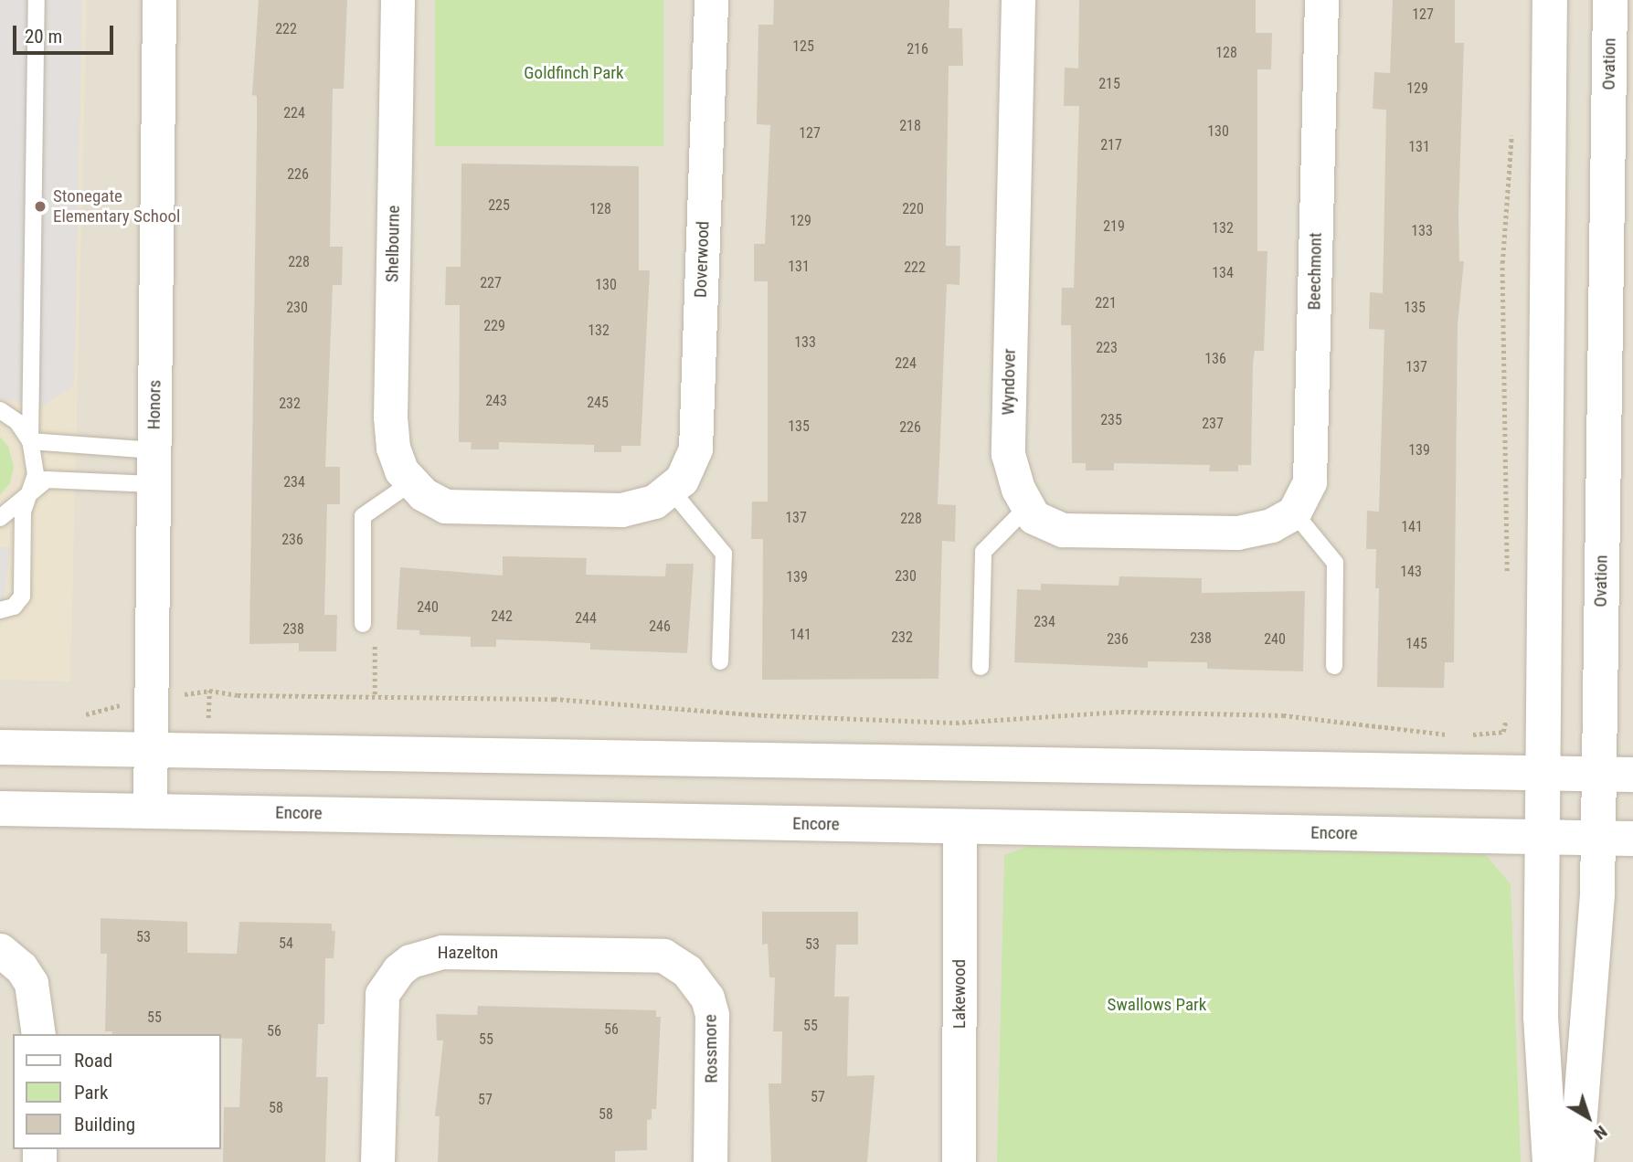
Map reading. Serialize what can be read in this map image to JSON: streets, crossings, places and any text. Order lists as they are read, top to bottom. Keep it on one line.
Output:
{"streets":{"street":["Ovation","Shelbourne","Doverwood","Beechmont","Wyndover","Honors","Encore","Hazelton","Lakewood","Rossmore"]},"crossings":[["Ovation","Encore"],["Shelbourne","Doverwood"],["Beechmont","Wyndover"],["Honors","Encore"],["Encore","Lakewood"],["Hazelton","Rossmore"]],"parks":["Goldfinch Park","Swallows Park"],"places":["Stonegate Elementary School"],"house_numbers":["127","222","125","216","128","215","129","224","218","130","127","217","131","226","225","128","220","129","219","132","133","228","131","222","134","227","130","221","230","135","229","132","133","223","136","224","137","243","245","232","235","237","135","226","139","234","137","228","141","236","143","230","139","240","242","244","234","246","238","141","232","238","236","240","145","53","54","53","55","55","56","56","55","57","57","58","58"],"legend":["Road","Park","Building"],"scale_bar":"20 m","north":"bottom right"}
